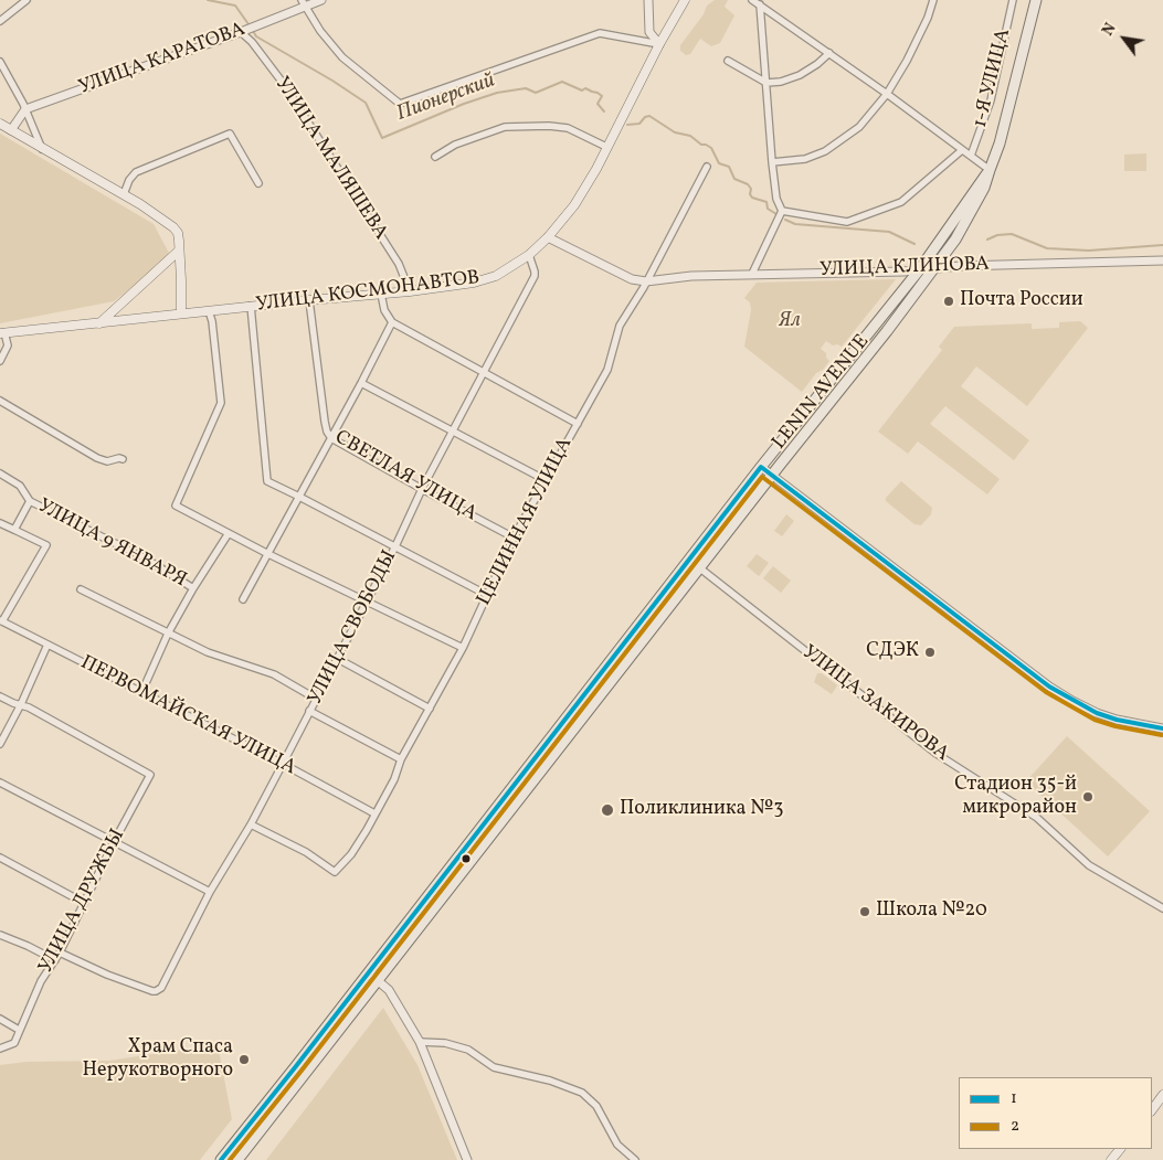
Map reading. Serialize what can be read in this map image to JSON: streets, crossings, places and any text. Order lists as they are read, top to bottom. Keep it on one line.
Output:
{"streets":{"main road":["УЛИЦА КОСМОНАВТОВ","LENIN AVENUE"],"street":["УЛИЦА КАРАТОВА","1-Я УЛИЦА","УЛИЦА МАЛЯШЕВА","УЛИЦА КЛИНОВА","СВЕТЛАЯ УЛИЦА","ЦЕЛИННАЯ УЛИЦА","УЛИЦА 9 ЯНВАРЯ","УЛИЦА СВОБОДЫ","УЛИЦА ЗАКИРОВА","ПЕРВОМАЙСКАЯ УЛИЦА","УЛИЦА ДРУЖБЫ"]},"crossings":[["УЛИЦА КАРАТОВА","УЛИЦА МАЛЯШЕВА"],["УЛИЦА МАЛЯШЕВА","УЛИЦА КОСМОНАВТОВ"],["УЛИЦА КЛИНОВА","LENIN AVENUE"],["УЛИЦА КЛИНОВА","ЦЕЛИННАЯ УЛИЦА"],["УЛИЦА КОСМОНАВТОВ","СВЕТЛАЯ УЛИЦА"],["УЛИЦА КОСМОНАВТОВ","УЛИЦА СВОБОДЫ"],["LENIN AVENUE","УЛИЦА ЗАКИРОВА"],["СВЕТЛАЯ УЛИЦА","ЦЕЛИННАЯ УЛИЦА"],["СВЕТЛАЯ УЛИЦА","УЛИЦА СВОБОДЫ"],["ЦЕЛИННАЯ УЛИЦА","УЛИЦА СВОБОДЫ"],["ЦЕЛИННАЯ УЛИЦА","ПЕРВОМАЙСКАЯ УЛИЦА"],["УЛИЦА 9 ЯНВАРЯ","ПЕРВОМАЙСКАЯ УЛИЦА"],["УЛИЦА СВОБОДЫ","ПЕРВОМАЙСКАЯ УЛИЦА"],["УЛИЦА СВОБОДЫ","УЛИЦА ДРУЖБЫ"]],"water":["Пионерский"],"parks":["Ял"],"places":["Почта России","СДЭК","Стадион 35-й микрорайон","Поликлиника №3","Школа №20","Храм Спаса Нерукотворного"],"lines":["transit line 1","transit line 2"],"legend":["1","2"],"north":"top left"}
